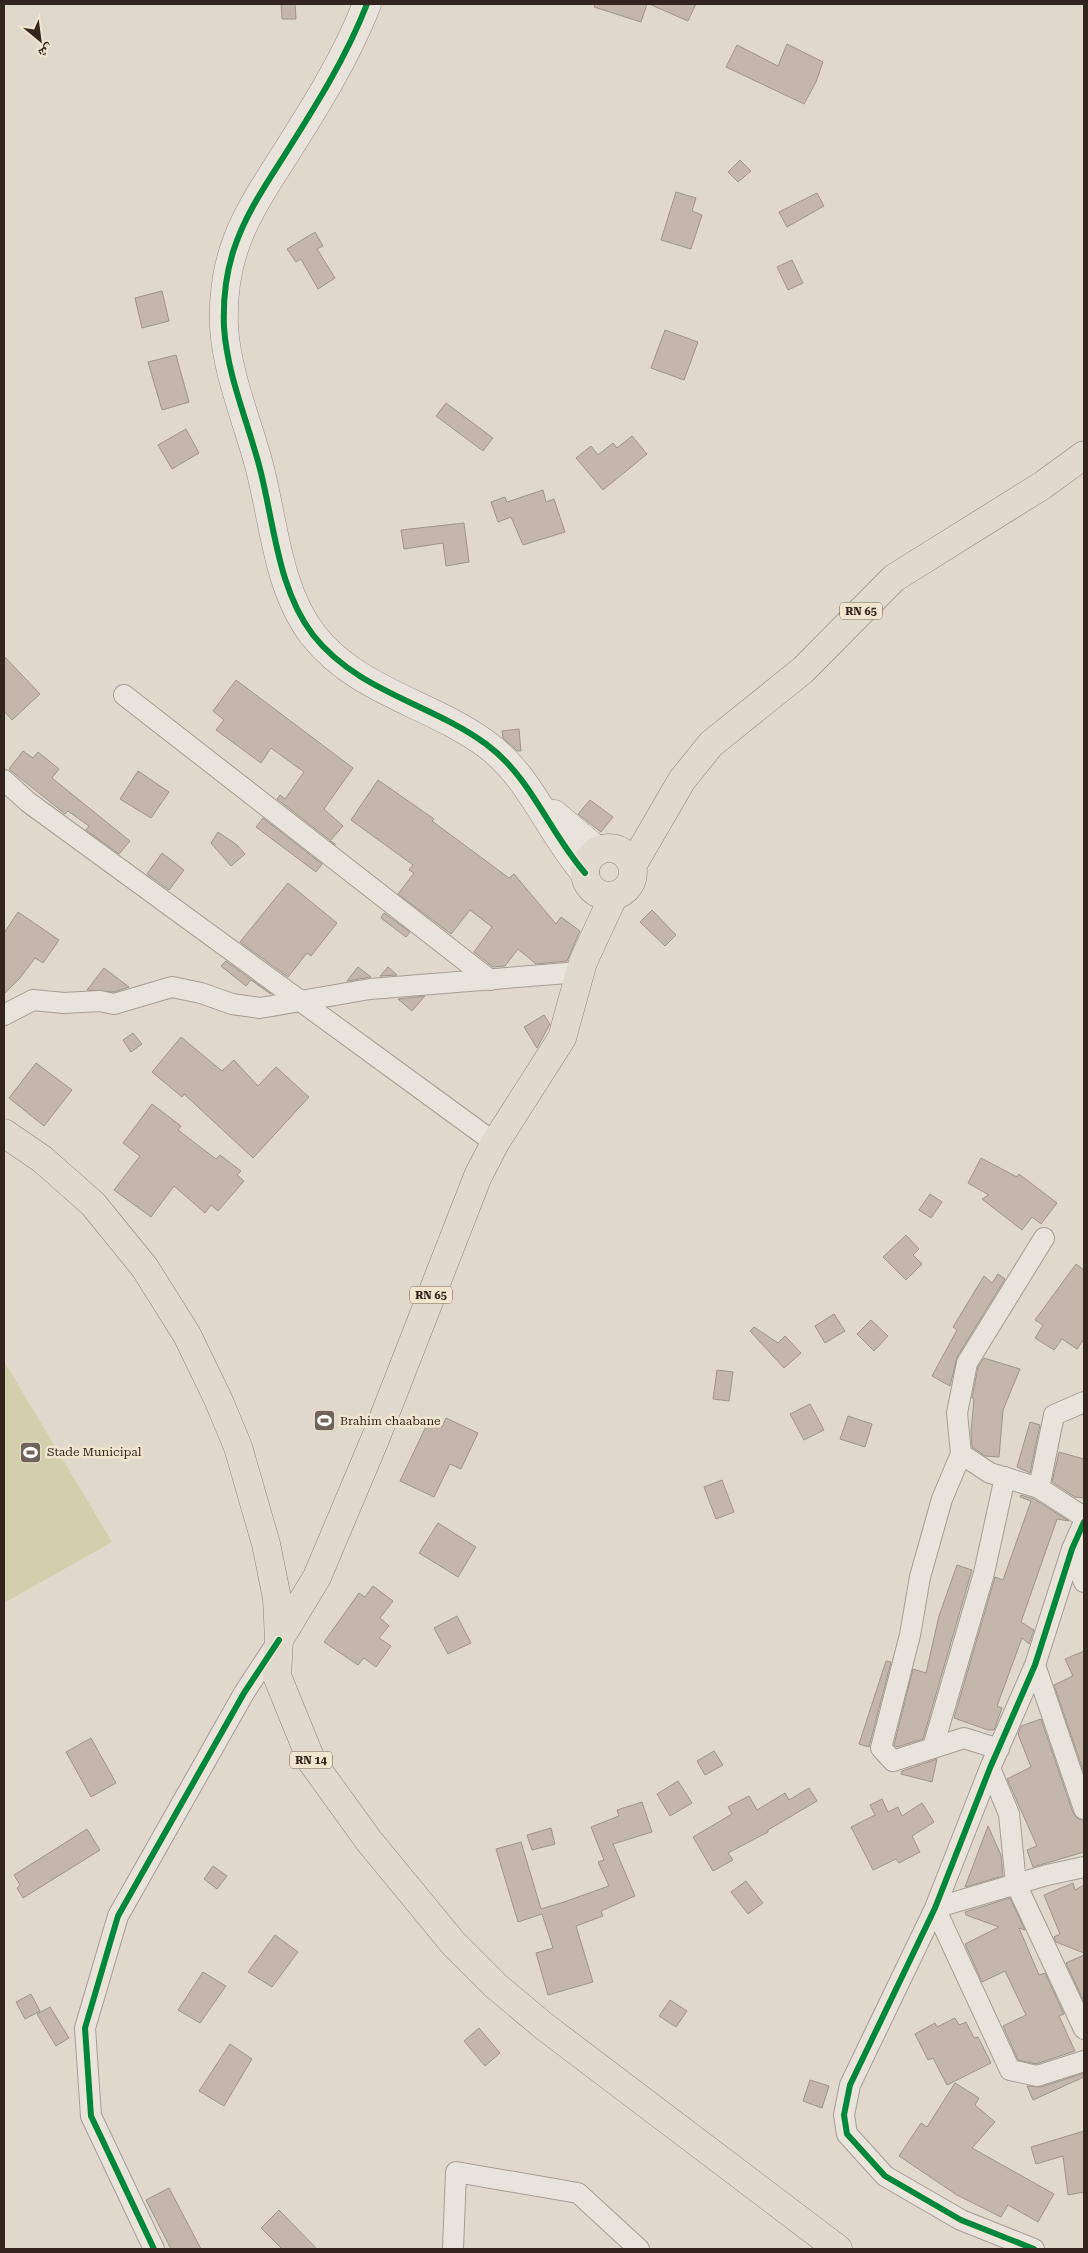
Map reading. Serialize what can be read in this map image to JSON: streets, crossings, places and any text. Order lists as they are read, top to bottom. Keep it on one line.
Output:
{"streets":{"main road":["RN 65","RN 14"]},"crossings":[["RN 65","RN 14"]],"places":{"sports":["Brahim chaabane","Stade Municipal"]},"north":"bottom right"}
